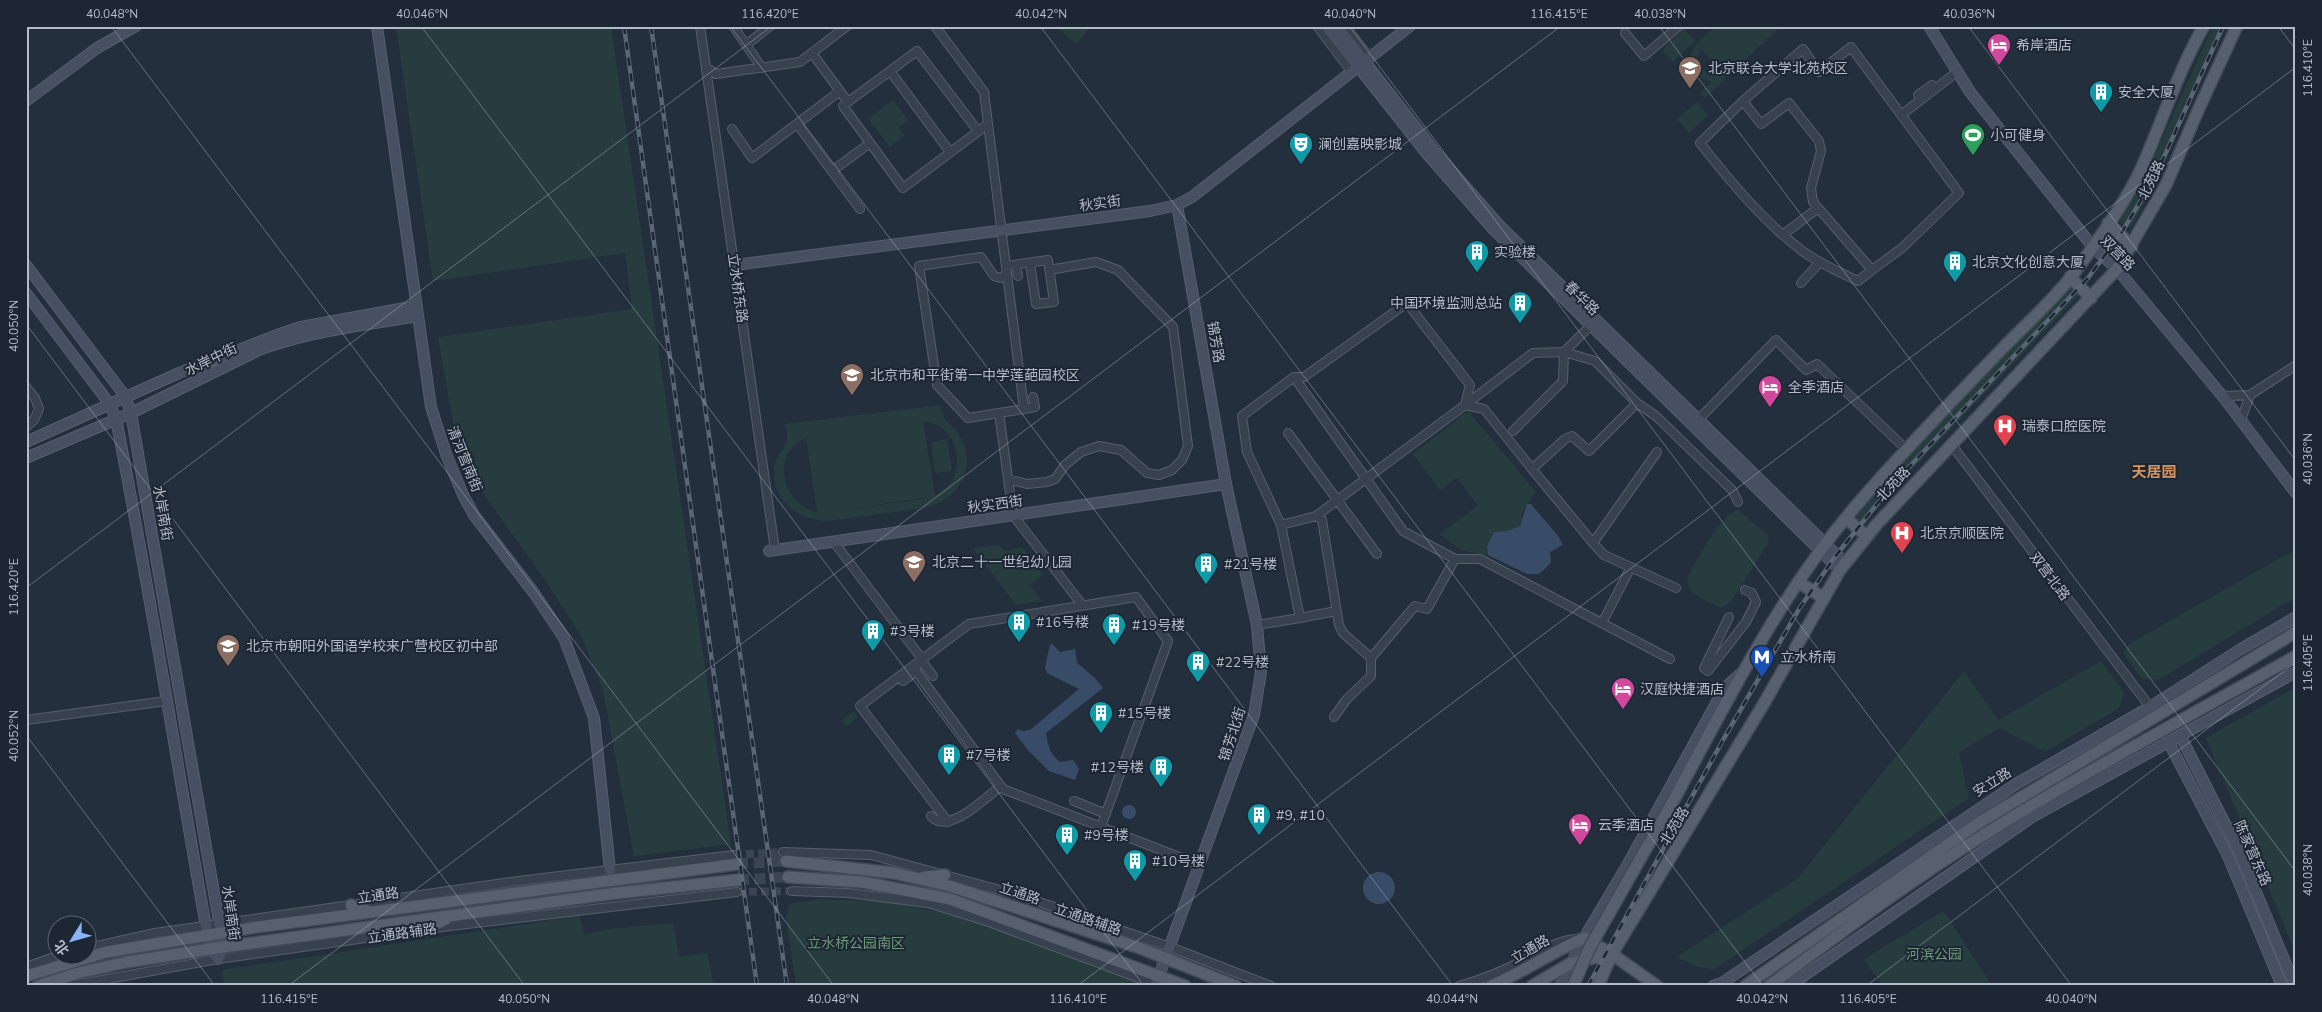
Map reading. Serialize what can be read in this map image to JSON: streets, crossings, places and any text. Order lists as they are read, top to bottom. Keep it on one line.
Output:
{"streets":{"main road":["北苑路","安立路","立通路"],"street":["秋实街","双营路","立水桥东路","春华路","锦芳路","水岸中街","清河营南街","秋实西街","水岸南街","双营北路","锦芳北街","陈家营东路","立通路辅路"]},"crossings":[["北苑路","双营路"],["北苑路","春华路"],["北苑路","双营北路"],["北苑路","立通路"],["秋实街","立水桥东路"],["秋实街","春华路"],["秋实街","锦芳路"],["立水桥东路","秋实西街"],["锦芳路","秋实西街"],["锦芳路","锦芳北街"],["水岸中街","清河营南街"],["水岸中街","水岸南街"],["秋实西街","锦芳北街"],["水岸南街","立通路"],["水岸南街","立通路辅路"],["双营北路","安立路"],["锦芳北街","立通路"],["锦芳北街","立通路辅路"],["立通路","立通路辅路"]],"districts":["天居园"],"parks":["立水桥公园南区","河滨公园"],"places":{"hotel":["希岸酒店","全季酒店","汉庭快捷酒店","云季酒店"],"school or university":["北京联合大学北苑校区","北京市和平街第一中学莲葩园校区","北京二十一世纪幼儿园","北京市朝阳外国语学校来广营校区初中部"],"building":["安全大厦","实验楼","北京文化创意大厦","中国环境监测总站","#21号楼","#16号楼","#19号楼","#3号楼","#22号楼","#15号楼","#7号楼","#12号楼","#9, #10","#9号楼","#10号楼"],"sports":["小可健身"],"theatre":["澜创嘉映影城"],"hospital":["瑞泰口腔医院","北京京顺医院"],"metro station":["立水桥南"]},"north":"bottom left","coordinates":["40.048°N","40.046°N","116.420°E","40.042°N","40.040°N","116.415°E","40.038°N","40.036°N","116.410°E","40.050°N","116.405°E","40.052°N","40.044°N"]}
